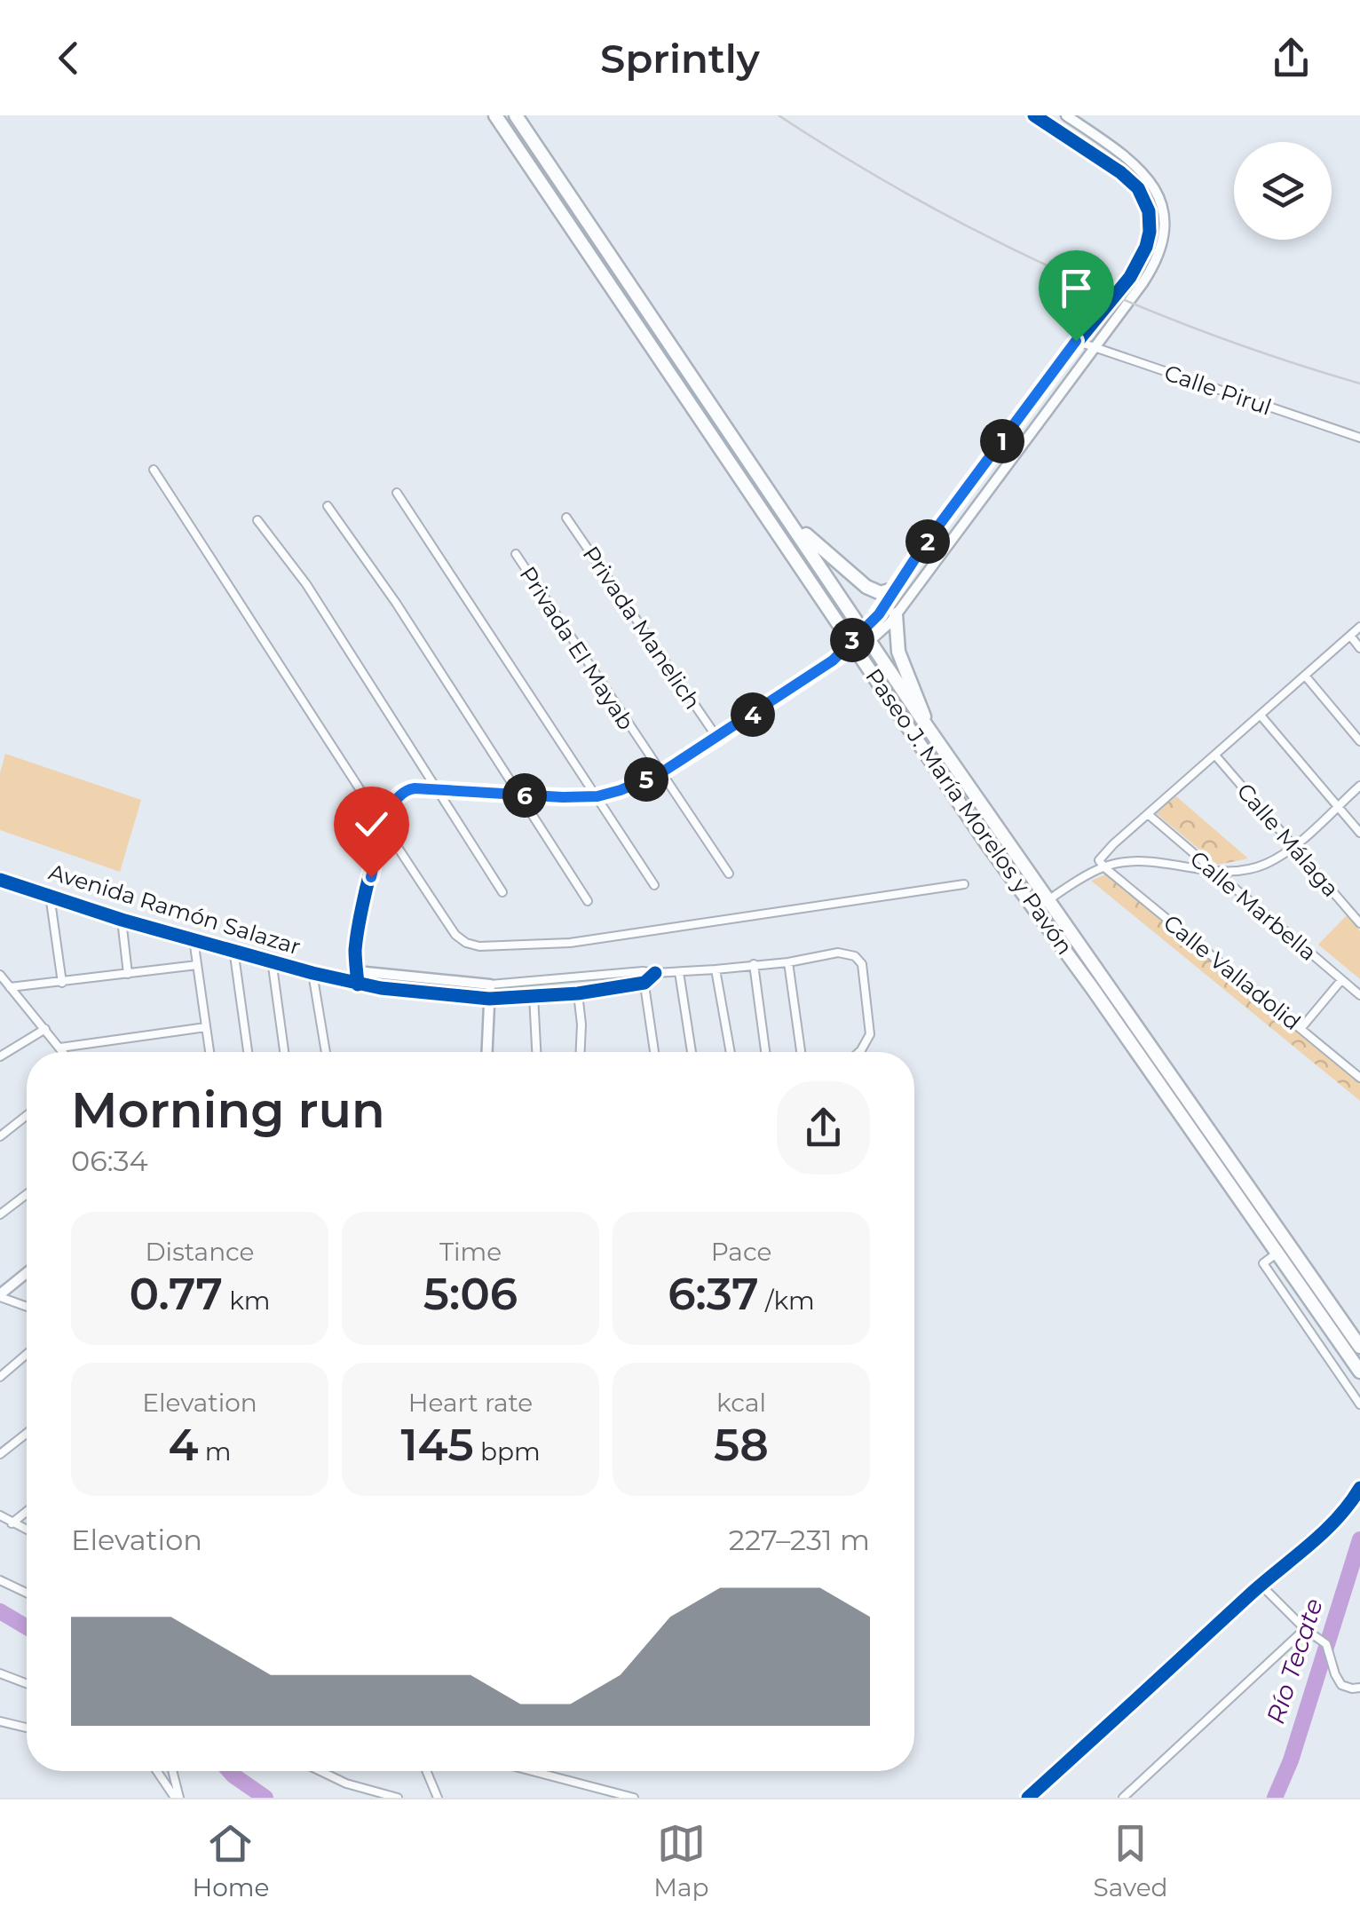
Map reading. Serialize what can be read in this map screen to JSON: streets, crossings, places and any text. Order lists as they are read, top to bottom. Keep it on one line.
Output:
{"streets":{"highway":["Paseo J. María Morelos y Pavón"],"street":["Calle Pirul","Privada Manelich","Privada El Mayab","Calle Málaga","Calle Marbella","Avenida Ramón Salazar","Calle Valladolid"]},"water":["Río Tecate"],"page":{"header":"Sprintly","pins":["1","2","3","4","5","6"],"heading":["Morning run","06:34"],"stats":[["Distance","0.77 km"],["Time","5:06"],["Pace","6:37 /km"],["Elevation","4 m"],["Heart rate","145 bpm"],["kcal","58"]],"chart":["Elevation","227–231 m"],"tabs":["Home","Map","Saved"]}}
